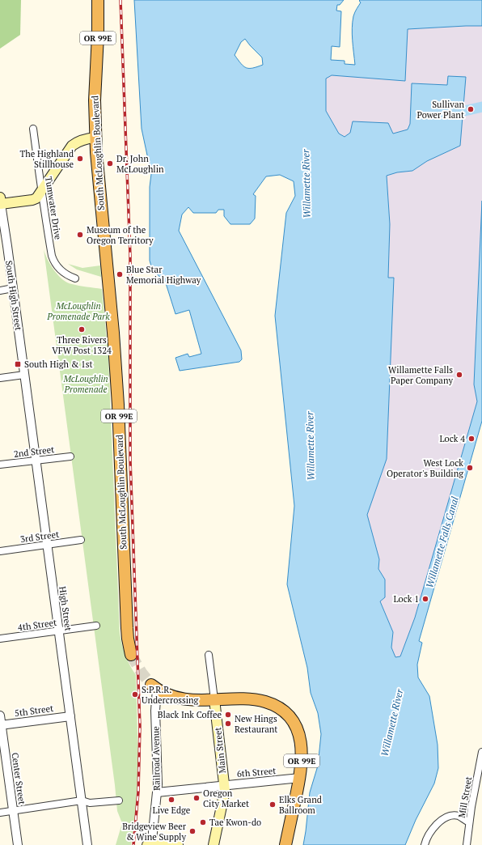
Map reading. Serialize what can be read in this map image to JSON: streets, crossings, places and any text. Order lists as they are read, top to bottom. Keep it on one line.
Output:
{"streets":{"highway":["OR 99E","South McLoughlin Boulevard"],"main road":["Main Street"],"street":["Tumwater Drive","South High Street","2nd Street","3rd Street","High Street","4th Street","5th Street","Railroad Avenue","6th Street","Center Street","Mill Street"]},"crossings":[["OR 99E","Main Street"],["OR 99E","Railroad Avenue"],["OR 99E","6th Street"],["South High Street","High Street"],["2nd Street","High Street"],["3rd Street","High Street"],["High Street","4th Street"],["High Street","5th Street"],["5th Street","Center Street"],["Main Street","6th Street"],["Railroad Avenue","6th Street"]],"water":["Willamette River","Willamette Falls Canal"],"parks":["McLoughlin Promenade Park","McLoughlin Promenade"],"places":{"other":["Sullivan Power Plant","The Highland Stillhouse","Dr. John McLoughlin","Museum of the Oregon Territory","Blue Star Memorial Highway","Three Rivers VFW Post 1324","Willamette Falls Paper Company","Lock 4","West Lock Operator's Building","Lock 1","S.P.R.R. Undercrossing","Black Ink Coffee","New Hings Restaurant","Oregon City Market","Live Edge","Elks Grand Ballroom","Tae Kwon-do","Bridgeview Beer & Wine Supply"],"transit":["South High & 1st"]}}
